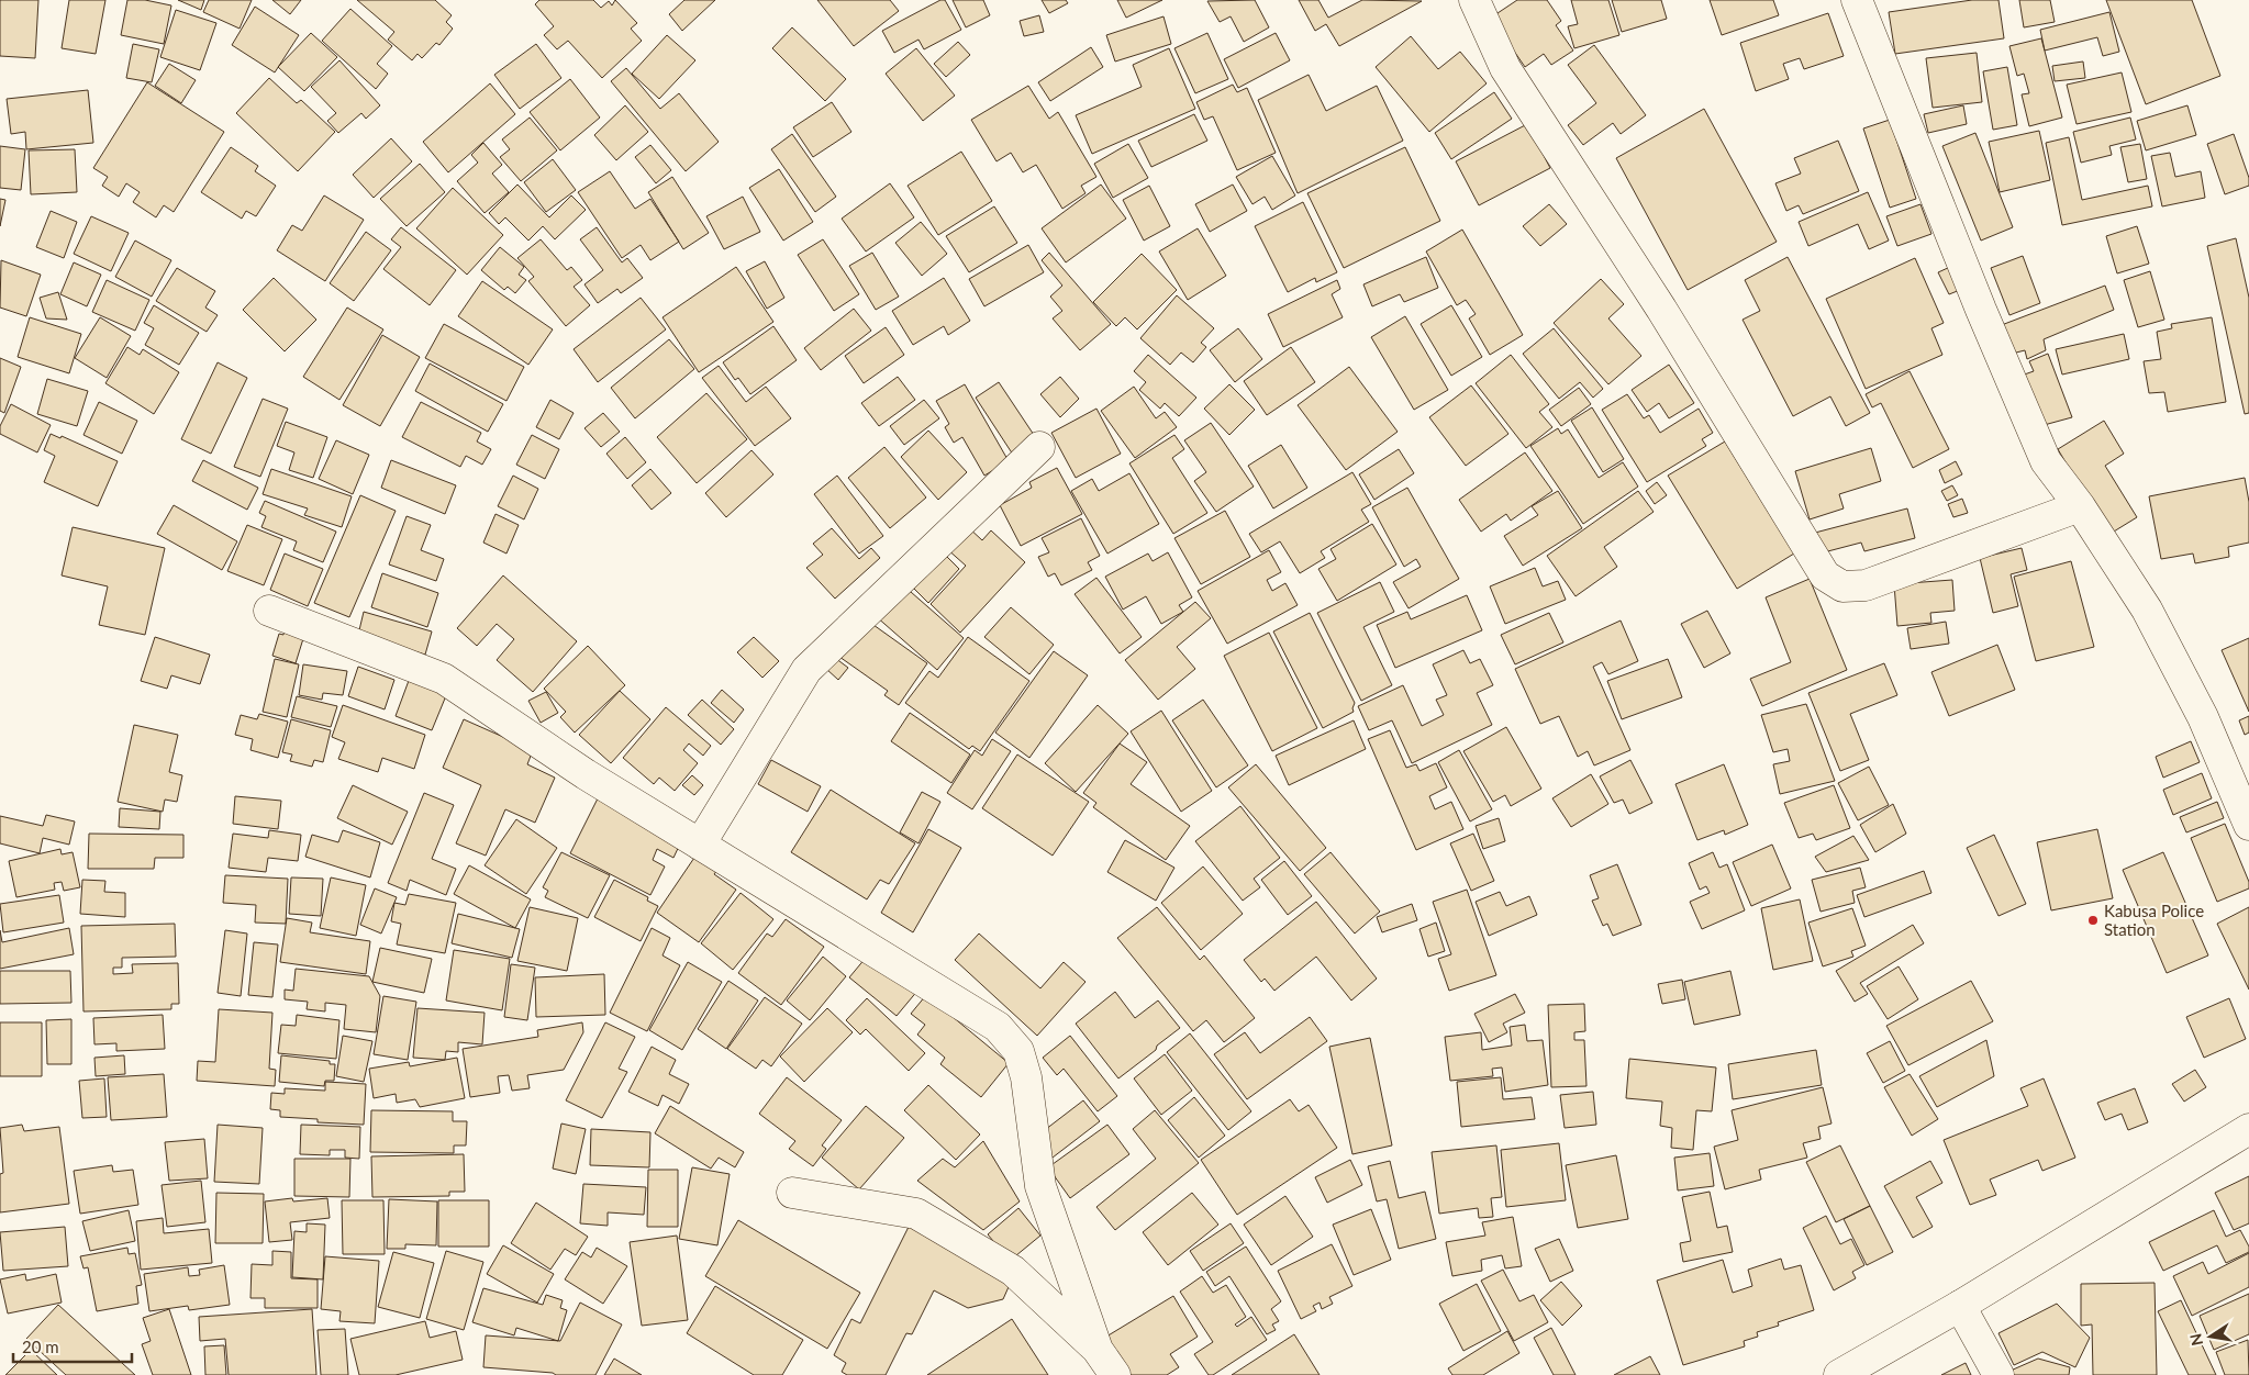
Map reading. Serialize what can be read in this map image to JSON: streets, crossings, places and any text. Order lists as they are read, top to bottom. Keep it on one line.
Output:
{"places":["Kabusa Police Station"],"scale_bar":"20 m","north":"left"}
